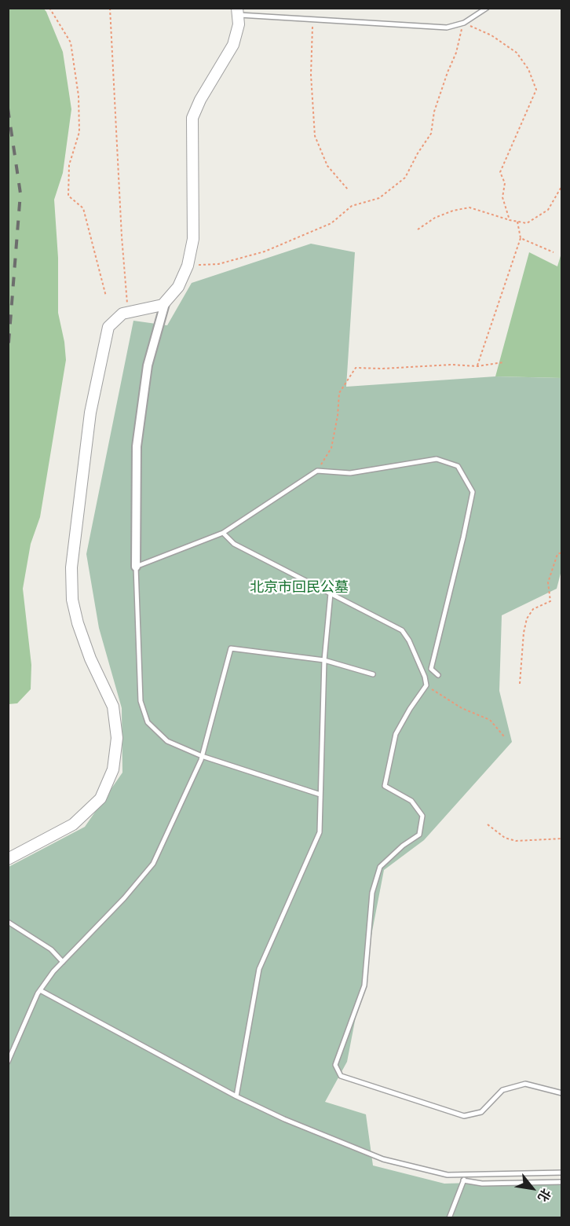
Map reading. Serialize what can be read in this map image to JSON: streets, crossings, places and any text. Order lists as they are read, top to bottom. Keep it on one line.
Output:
{"parks":["北京市回民公墓"],"north":"bottom right"}
